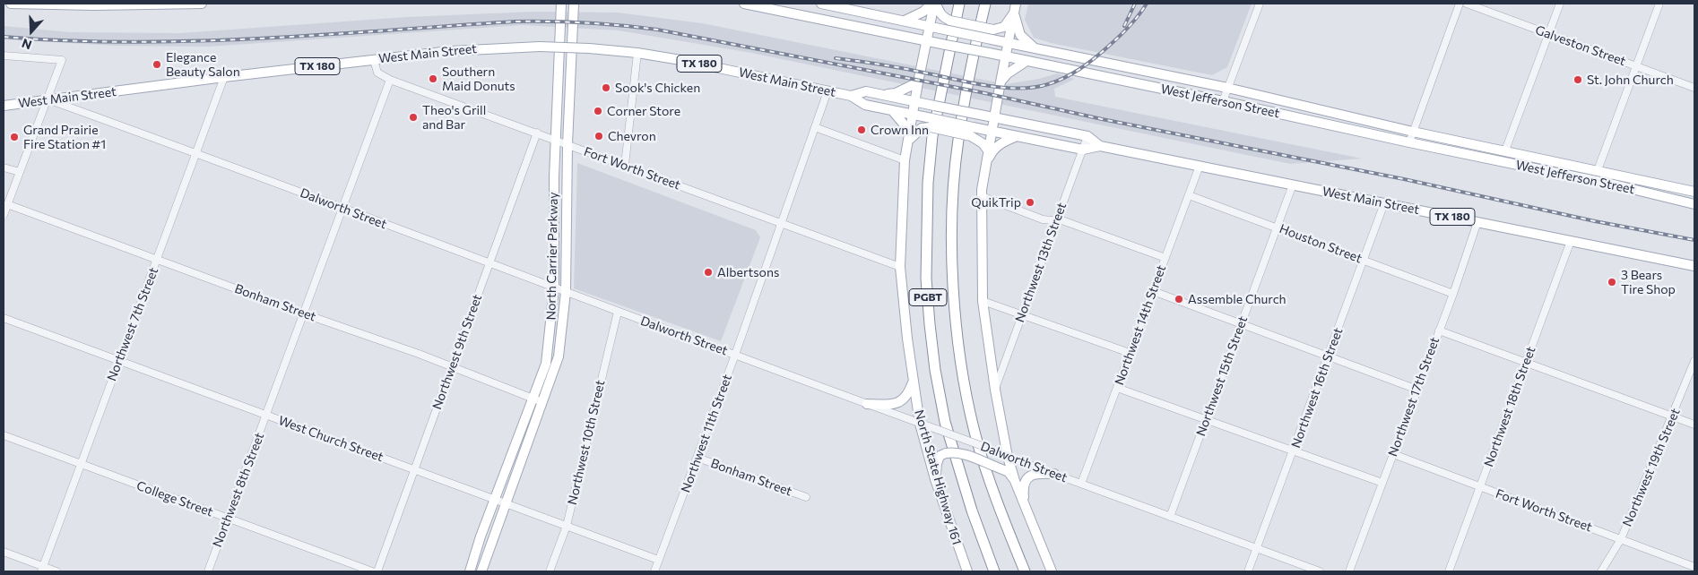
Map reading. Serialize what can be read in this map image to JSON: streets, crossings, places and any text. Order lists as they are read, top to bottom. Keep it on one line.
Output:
{"streets":{"highway":["PGBT"],"main road":["West Main Street","TX 180","West Jefferson Street","North Carrier Parkway","North State Highway 161"],"street":["Galveston Street","Fort Worth Street","Dalworth Street","Houston Street","Northwest 13th Street","Bonham Street","Northwest 7th Street","Northwest 14th Street","Northwest 9th Street","Northwest 15th Street","Northwest 16th Street","Northwest 17th Street","Northwest 18th Street","Northwest 11th Street","West Church Street","Northwest 10th Street","Northwest 19th Street","Northwest 8th Street","College Street"]},"crossings":[["West Main Street","Fort Worth Street"],["West Main Street","Dalworth Street"],["West Main Street","Northwest 13th Street"],["West Main Street","Northwest 7th Street"],["West Main Street","Northwest 14th Street"],["West Main Street","Northwest 15th Street"],["West Main Street","Northwest 16th Street"],["West Main Street","Northwest 17th Street"],["West Main Street","Northwest 18th Street"],["West Main Street","Northwest 11th Street"],["West Main Street","North State Highway 161"],["West Jefferson Street","North State Highway 161"],["Fort Worth Street","North Carrier Parkway"],["Fort Worth Street","Northwest 9th Street"],["Fort Worth Street","Northwest 17th Street"],["Fort Worth Street","Northwest 18th Street"],["Fort Worth Street","Northwest 11th Street"],["Fort Worth Street","Northwest 19th Street"],["Fort Worth Street","North State Highway 161"],["Fort Worth Street","Northwest 8th Street"],["Dalworth Street","North Carrier Parkway"],["Dalworth Street","Northwest 7th Street"],["Dalworth Street","Northwest 14th Street"],["Dalworth Street","Northwest 9th Street"],["Dalworth Street","Northwest 15th Street"],["Dalworth Street","Northwest 16th Street"],["Dalworth Street","Northwest 11th Street"],["Dalworth Street","Northwest 10th Street"],["Dalworth Street","North State Highway 161"],["Dalworth Street","Northwest 8th Street"],["Houston Street","Northwest 14th Street"],["Houston Street","Northwest 15th Street"],["Houston Street","Northwest 16th Street"],["Houston Street","Northwest 17th Street"],["North Carrier Parkway","Bonham Street"],["North Carrier Parkway","West Church Street"],["Bonham Street","Northwest 7th Street"],["Bonham Street","Northwest 9th Street"],["Bonham Street","Northwest 11th Street"],["Bonham Street","Northwest 8th Street"],["Northwest 7th Street","West Church Street"],["Northwest 7th Street","College Street"],["Northwest 9th Street","West Church Street"],["Northwest 11th Street","West Church Street"],["West Church Street","Northwest 10th Street"],["West Church Street","Northwest 8th Street"],["Northwest 8th Street","College Street"]],"places":["Elegance Beauty Salon","Southern Maid Donuts","St. John Church","Sook's Chicken","Corner Store","Theo's Grill and Bar","Crown Inn","Chevron","Grand Prairie Fire Station #1","QuikTrip","Albertsons","3 Bears Tire Shop","Assemble Church"],"north":"bottom"}
